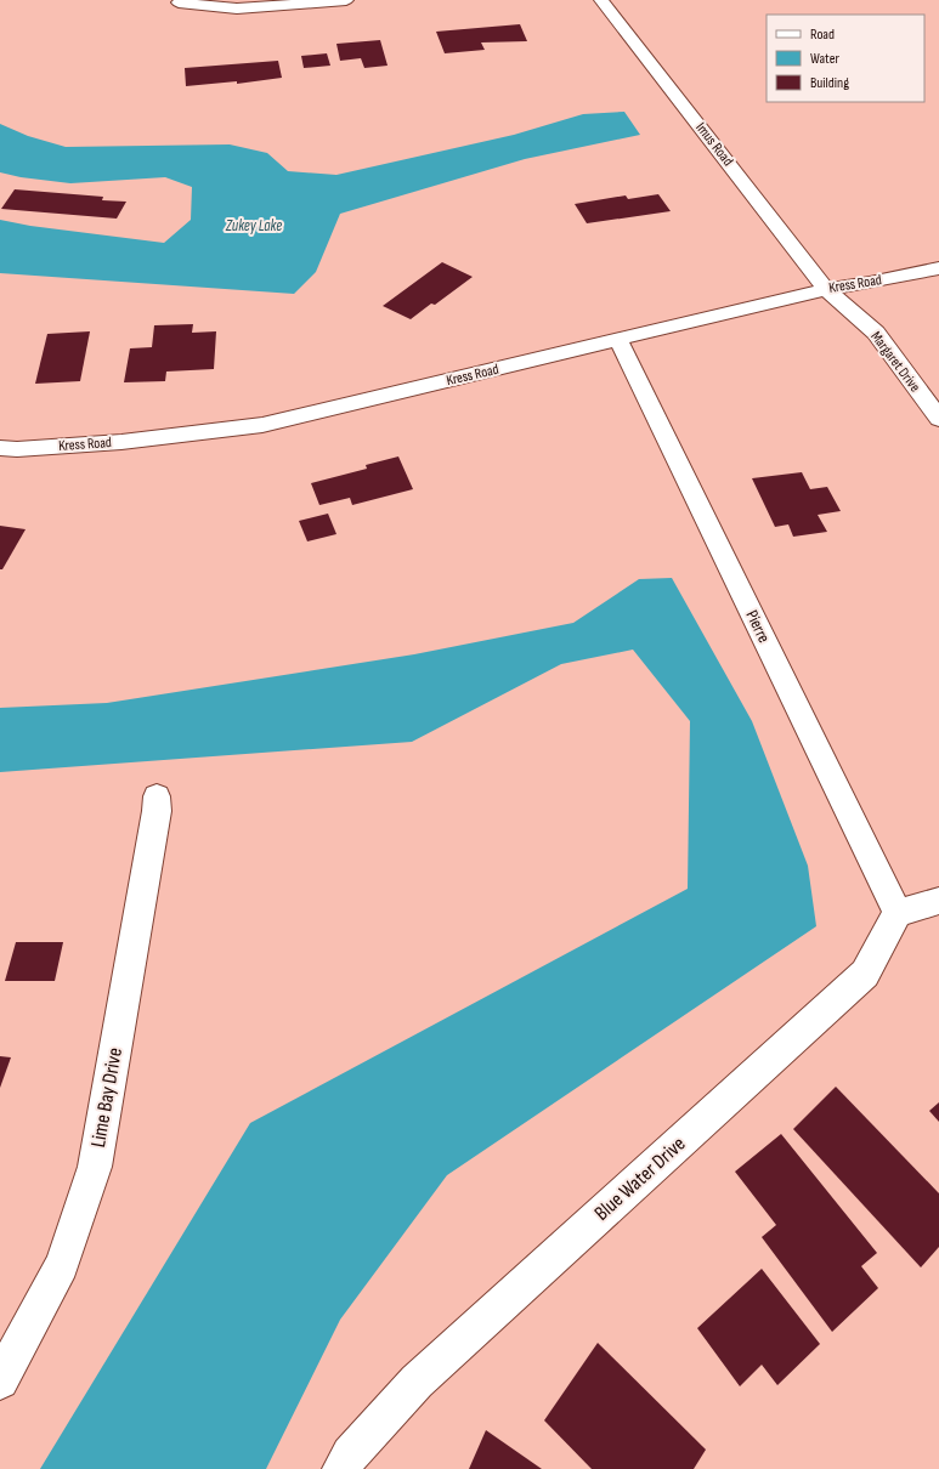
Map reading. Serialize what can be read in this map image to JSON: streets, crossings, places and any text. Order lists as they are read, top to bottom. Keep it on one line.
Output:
{"streets":{"street":["Imus Road","Kress Road","Margaret Drive","Pierre","Lime Bay Drive","Blue Water Drive"]},"crossings":[["Imus Road","Kress Road"],["Imus Road","Margaret Drive"],["Kress Road","Margaret Drive"],["Kress Road","Pierre"],["Pierre","Blue Water Drive"]],"water":["Zukey Lake"],"legend":["Road","Water","Building"]}
